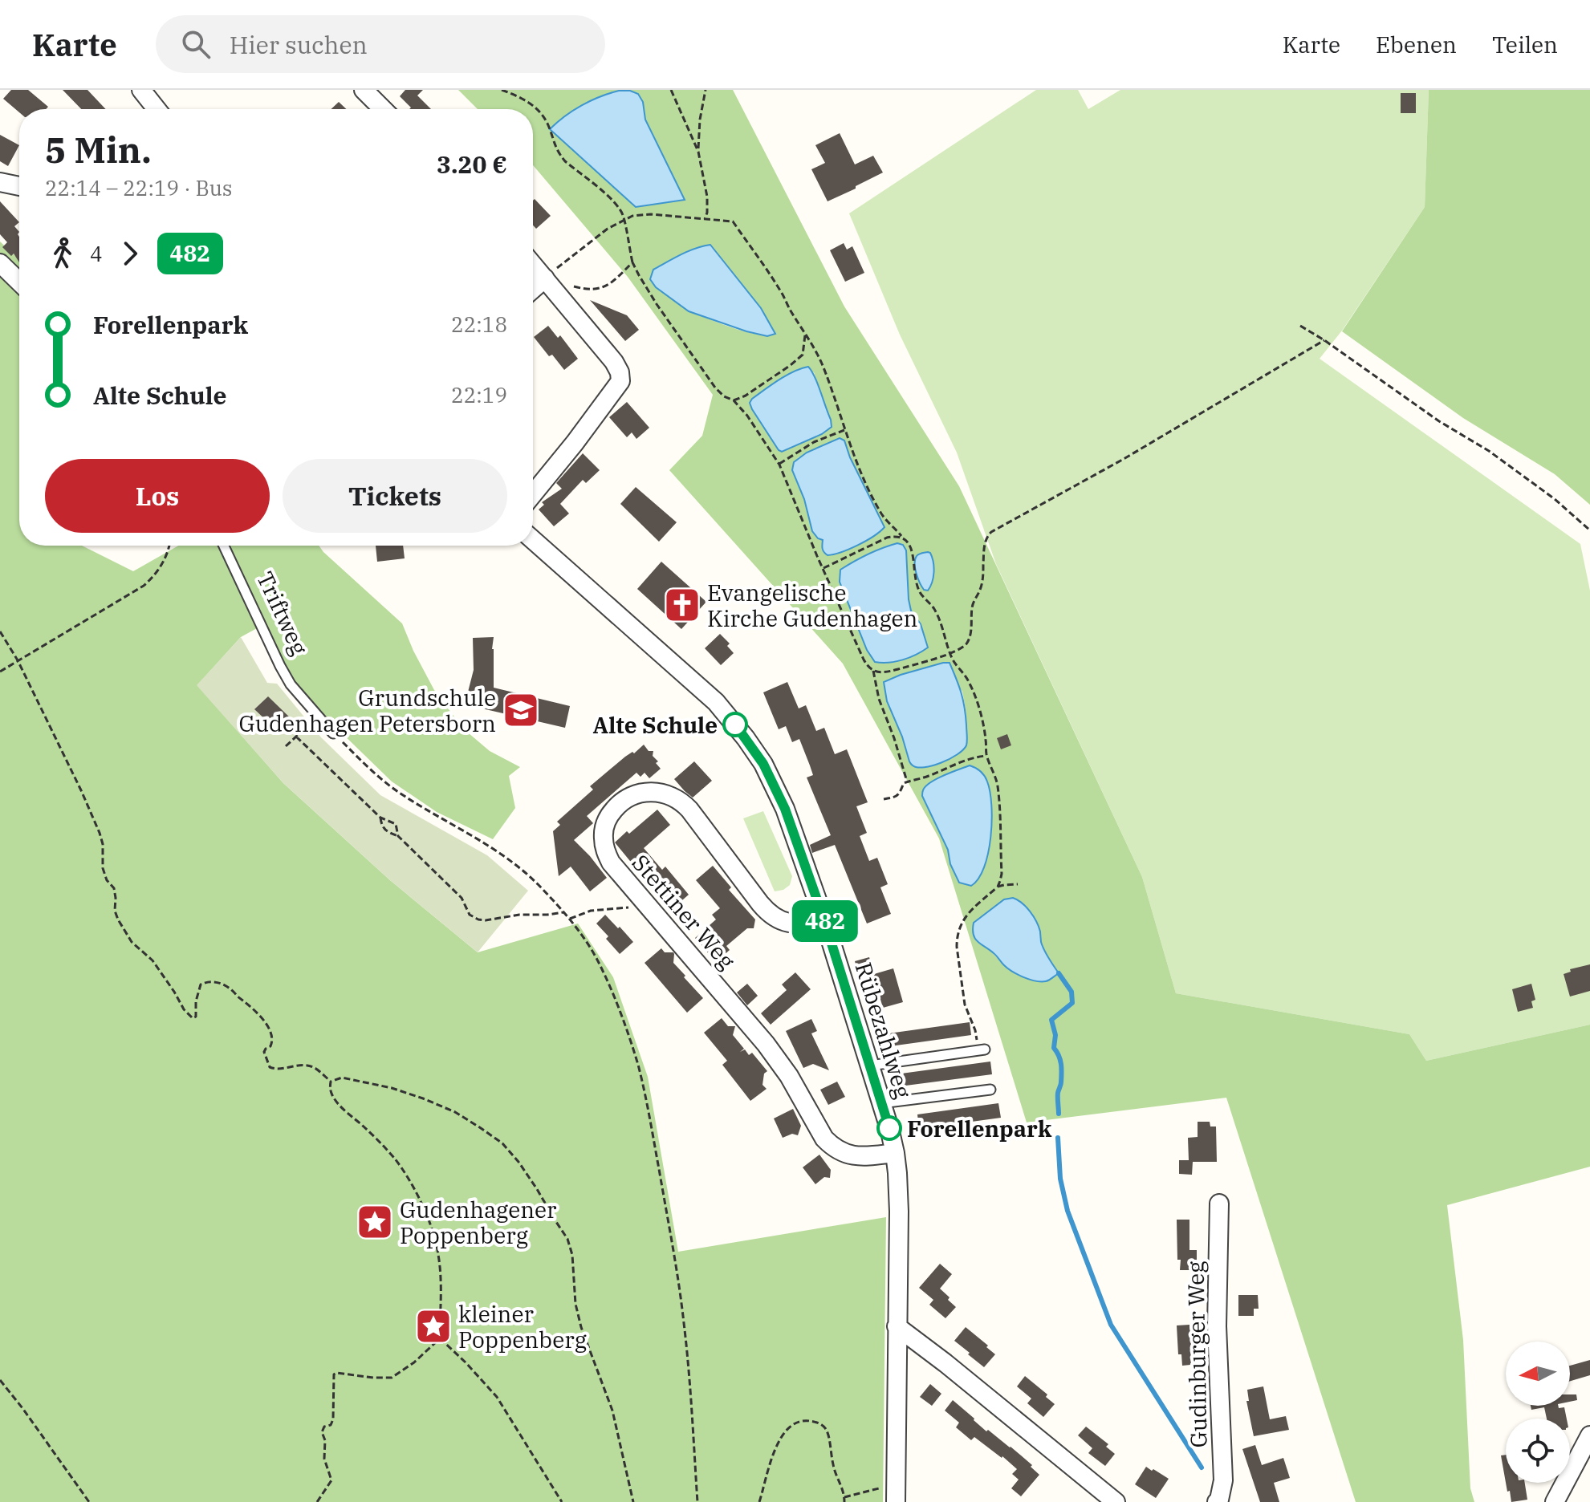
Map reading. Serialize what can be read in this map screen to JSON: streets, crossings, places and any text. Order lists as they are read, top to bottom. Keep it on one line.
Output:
{"streets":{"street":["Stettiner Weg","Rübezahlweg","Gudinburger Weg"],"lane":["Triftweg"]},"crossings":[["Stettiner Weg","Rübezahlweg"]],"places":{"church":["Evangelische Kirche Gudenhagen"],"school or university":["Grundschule Gudenhagen Petersborn"],"other":["Alte Schule","Forellenpark"],"place":["Gudenhagener Poppenberg","kleiner Poppenberg"]},"lines":["bus line 482"],"north":"left","page":{"header":"Karte","search":"Hier suchen","nav":["Karte","Ebenen","Teilen"],"on_map":"482","heading":["5 Min.","22:14 – 22:19 · Bus","3.20 €"],"legs":["4","482"],"list":[{"name":"Forellenpark","value":"22:18"},{"name":"Alte Schule","value":"22:19"}],"buttons":["Los","Tickets"]}}
